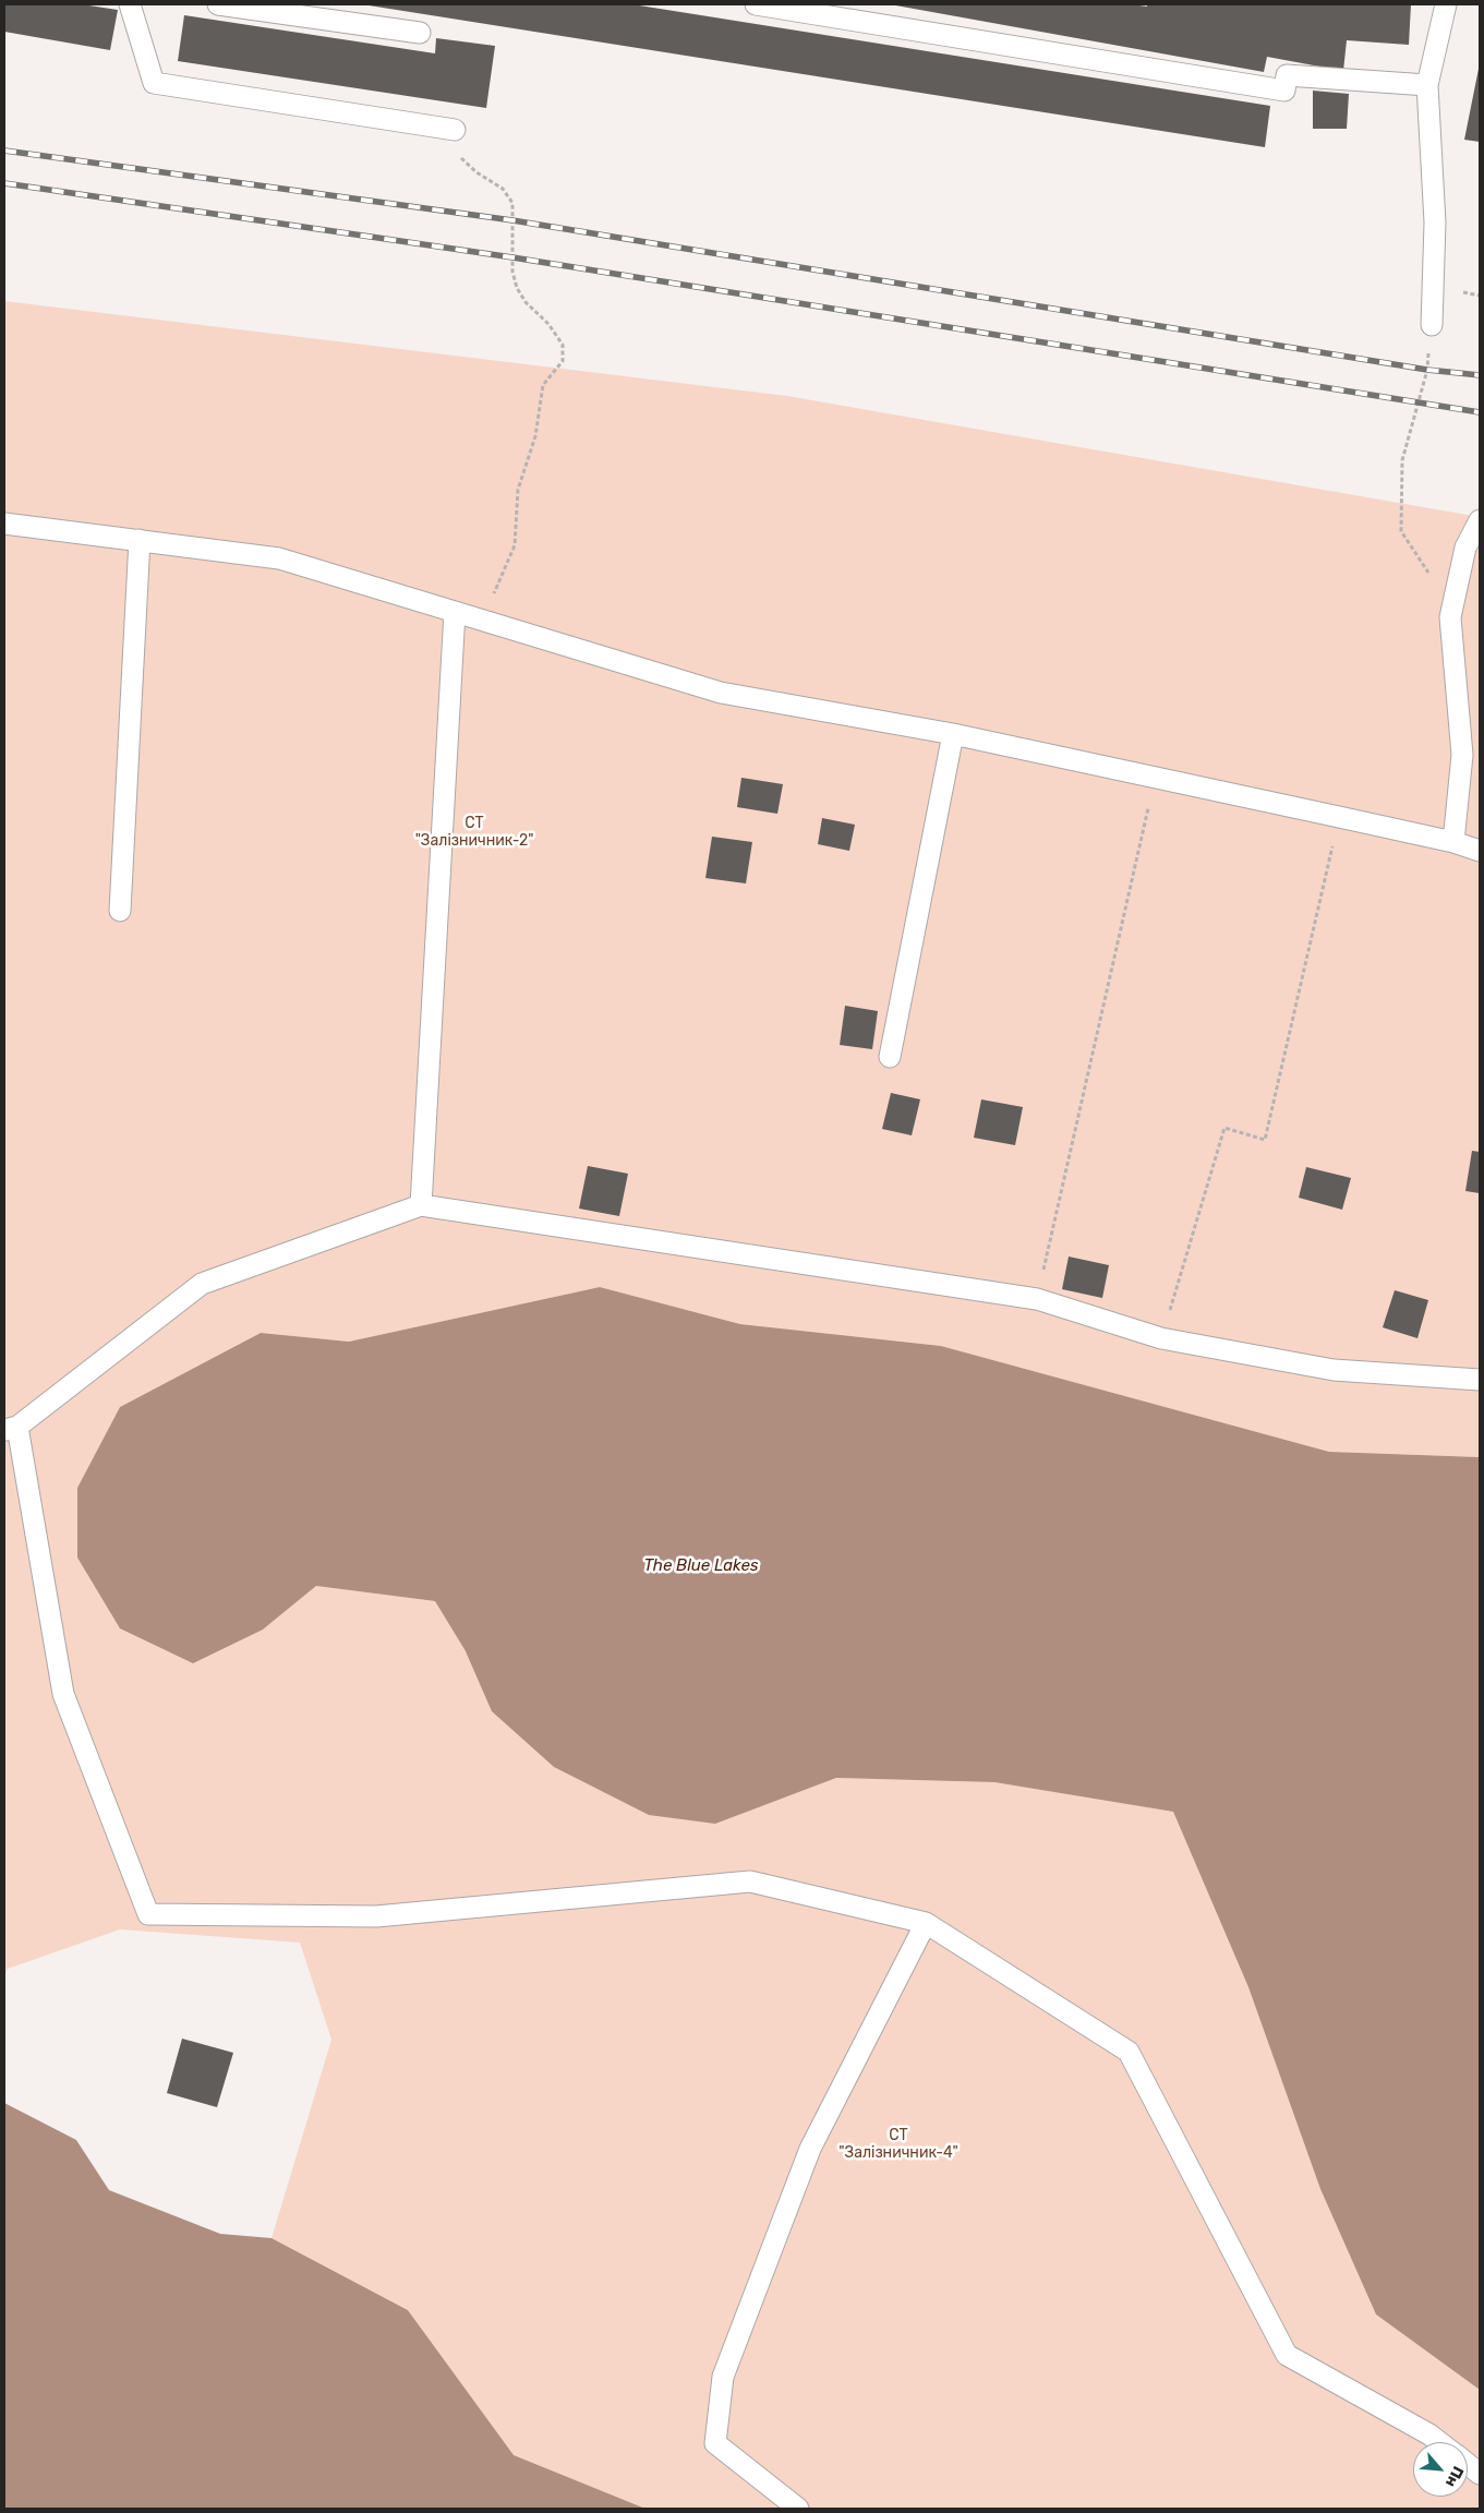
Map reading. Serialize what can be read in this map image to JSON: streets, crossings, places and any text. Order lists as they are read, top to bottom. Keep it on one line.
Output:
{"water":["The Blue Lakes"],"parks":["СТ \"Залізничник-2\"","СТ \"Залізничник-4\""],"north":"bottom right"}
